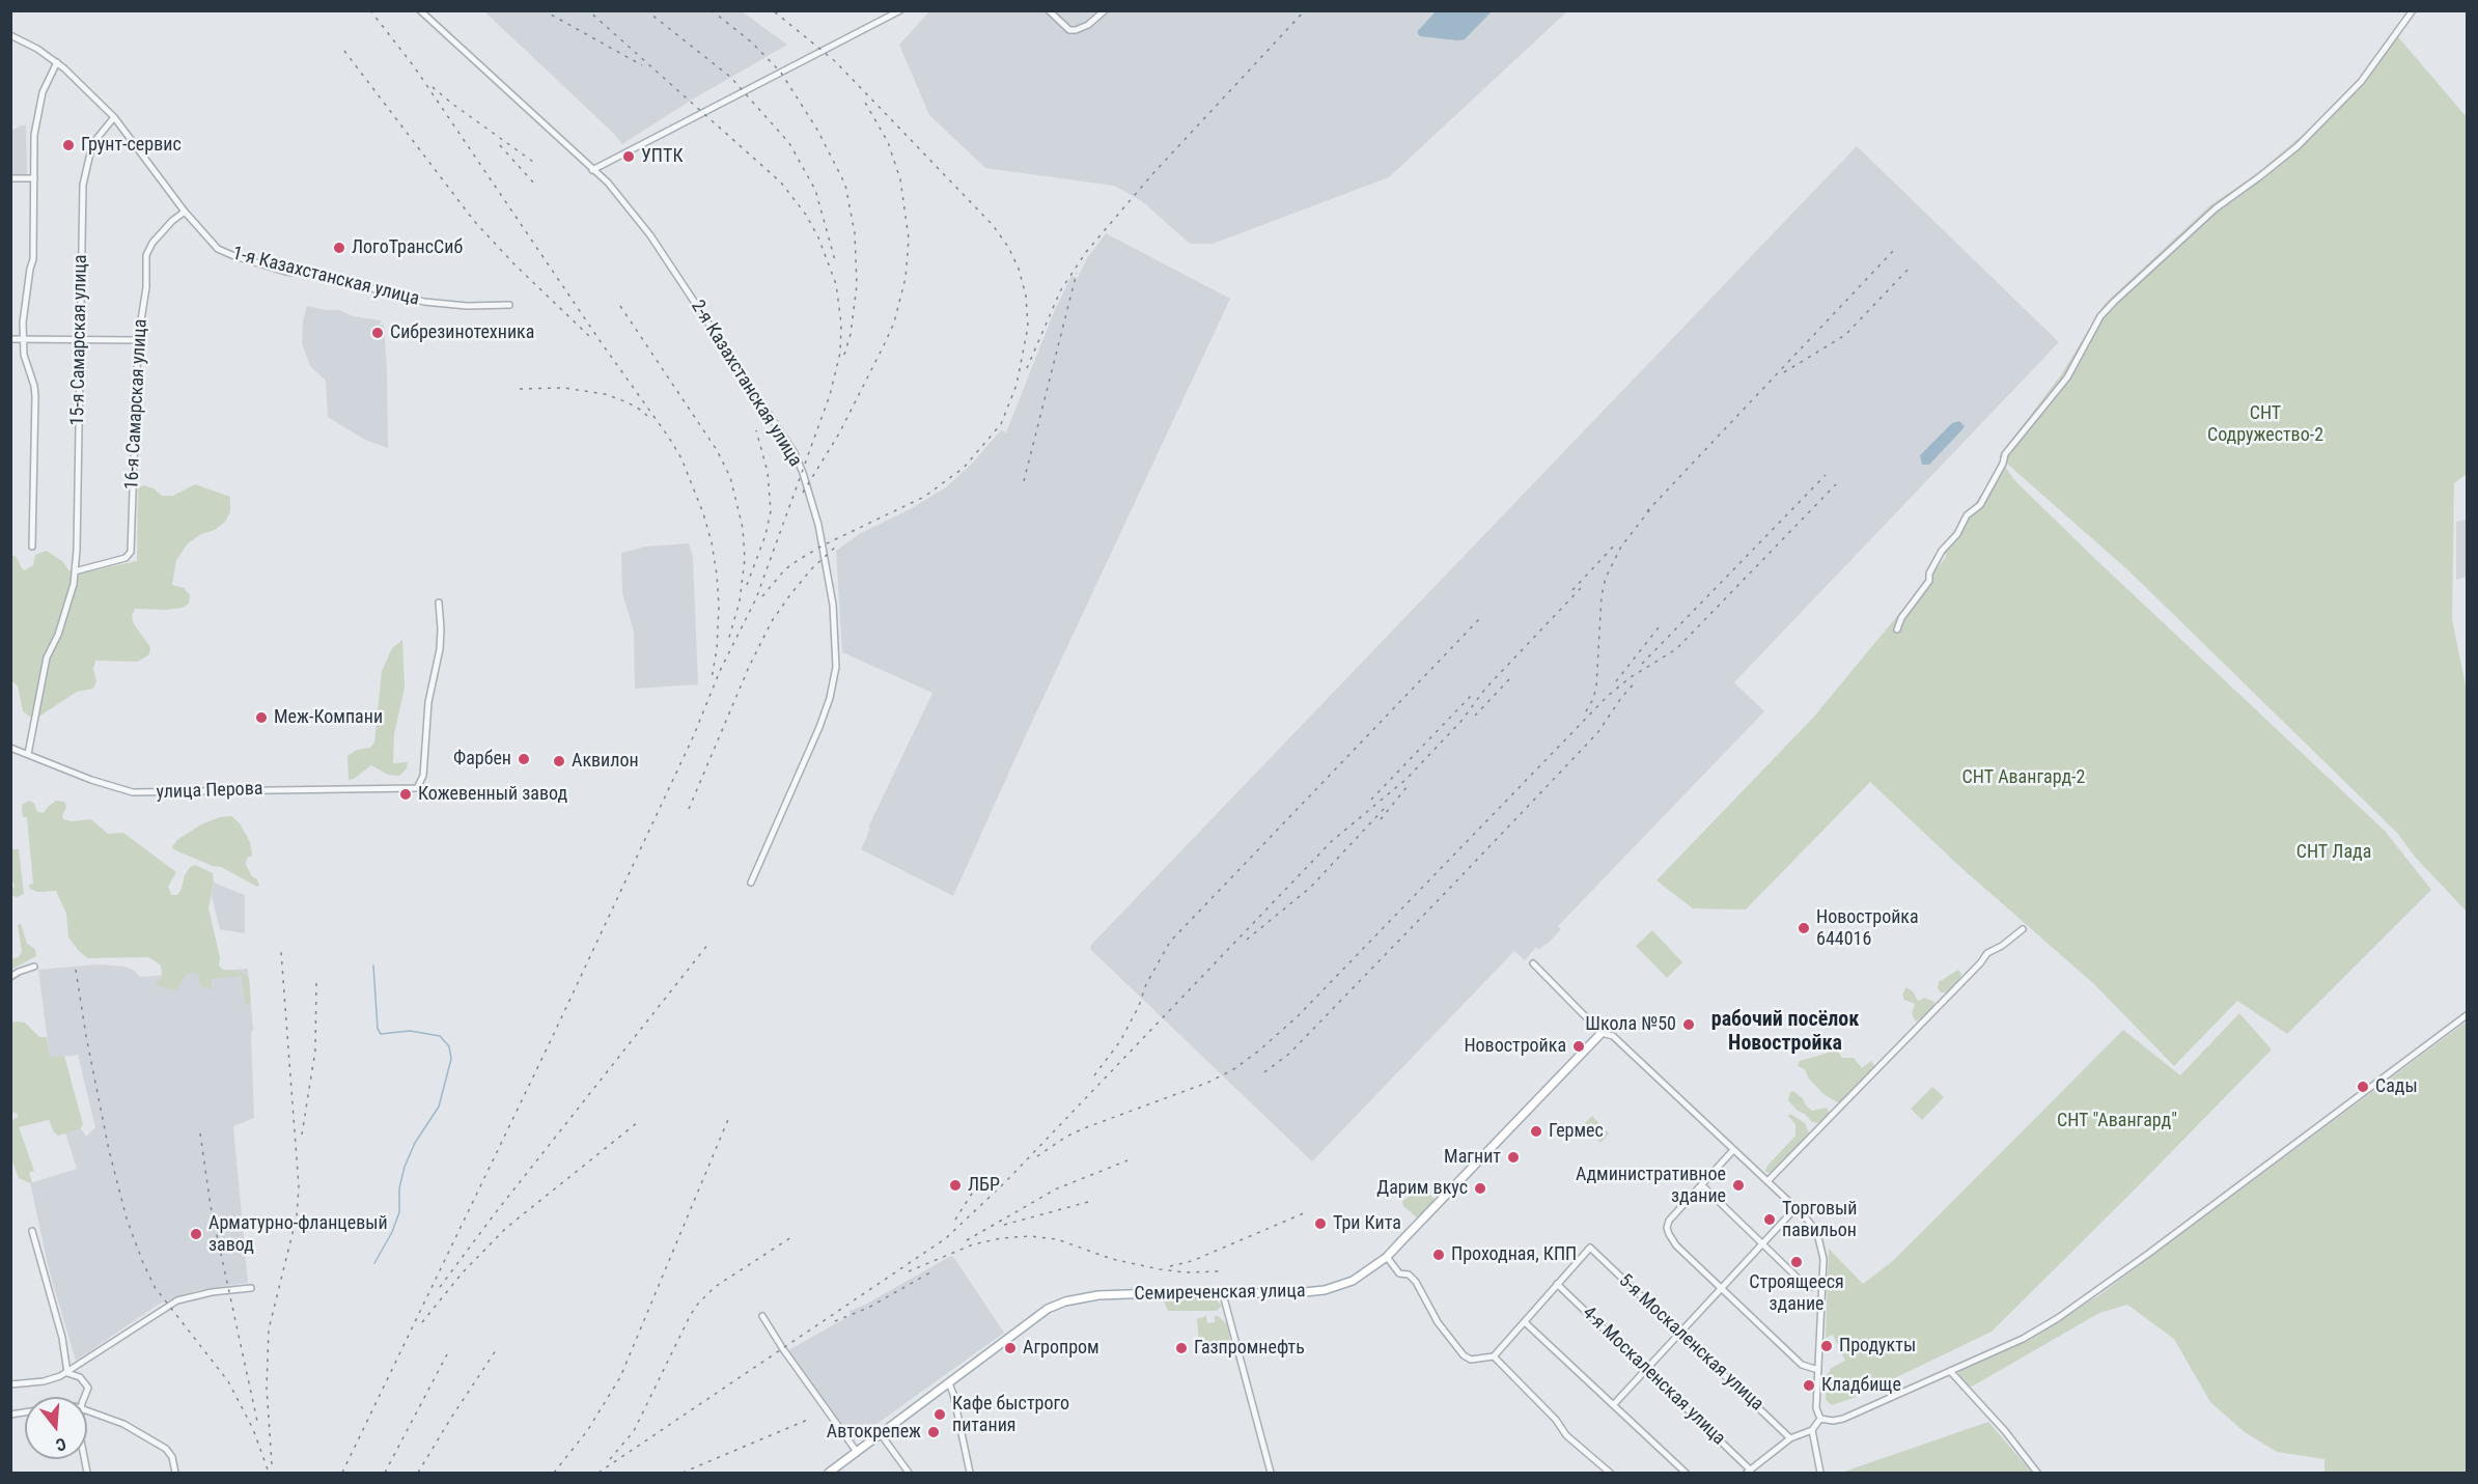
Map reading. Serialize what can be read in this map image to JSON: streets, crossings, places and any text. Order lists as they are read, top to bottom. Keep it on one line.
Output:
{"streets":{"main road":["Семиреченская улица"],"street":["1-я Казахстанская улица","15-я Самарская улица","2-я Казахстанская улица","16-я Самарская улица","улица Перова","5-я Москаленская улица","4-я Москаленская улица"]},"crossings":[["1-я Казахстанская улица","15-я Самарская улица"],["1-я Казахстанская улица","16-я Самарская улица"],["15-я Самарская улица","16-я Самарская улица"],["15-я Самарская улица","улица Перова"],["5-я Москаленская улица","4-я Москаленская улица"]],"districts":["рабочий посёлок Новостройка"],"parks":["СНТ Содружество-2","СНТ Авангард-2","СНТ Лада","СНТ \"Авангард\""],"places":["Грунт-сервис","УПТК","ЛогоТрансСиб","Сибрезинотехника","Меж-Компани","Фарбен","Аквилон","Кожевенный завод","Новостройка 644016","Школа №50","Новостройка","Сады","Гермес","Магнит","ЛБР","Административное здание","Дарим вкус","Торговый павильон","Три Кита","Арматурно-фланцевый завод","Проходная, КПП","Строящееся здание","Продукты","Агропром","Газпромнефть","Кладбище","Кафе быстрого питания","Автокрепеж"],"north":"bottom"}
